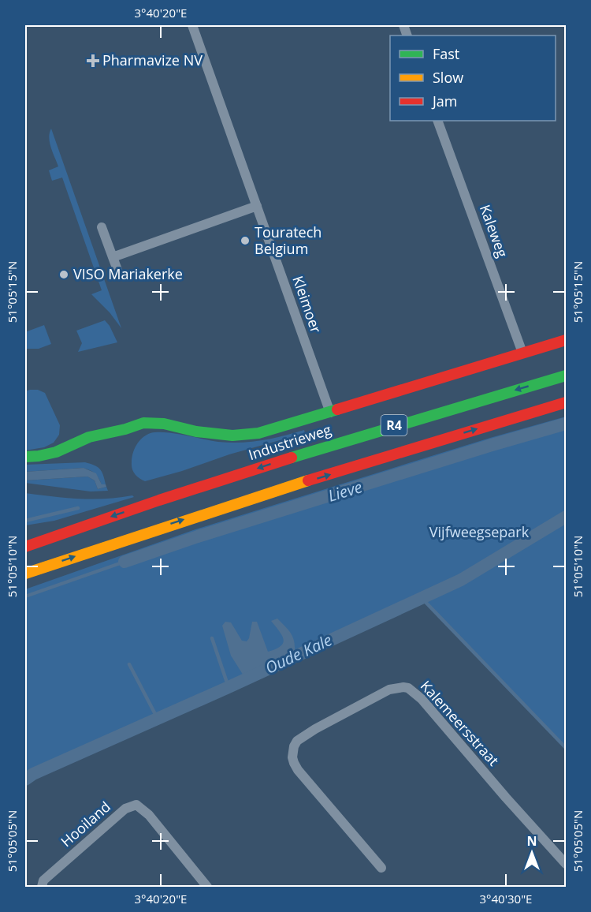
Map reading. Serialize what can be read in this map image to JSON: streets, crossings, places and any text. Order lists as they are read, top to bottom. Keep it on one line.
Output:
{"streets":{"main road":["R4","Industrieweg"],"street":["Kaleweg","Kleimoer","Kalemeersstraat","Hooiland"]},"crossings":[["Kaleweg","Industrieweg"],["Kleimoer","Industrieweg"],["R4","Industrieweg"]],"water":["Lieve","Oude Kale"],"parks":["Vijfweegsepark"],"places":{"health":["Pharmavize NV"],"other":["Touratech Belgium","VISO Mariakerke"]},"legend":["Fast","Slow","Jam"],"north":"top","coordinates":["3°40'20\"E","51°05'15\"N","51°05'10\"N","51°05'05\"N","3°40'30\"E"]}
